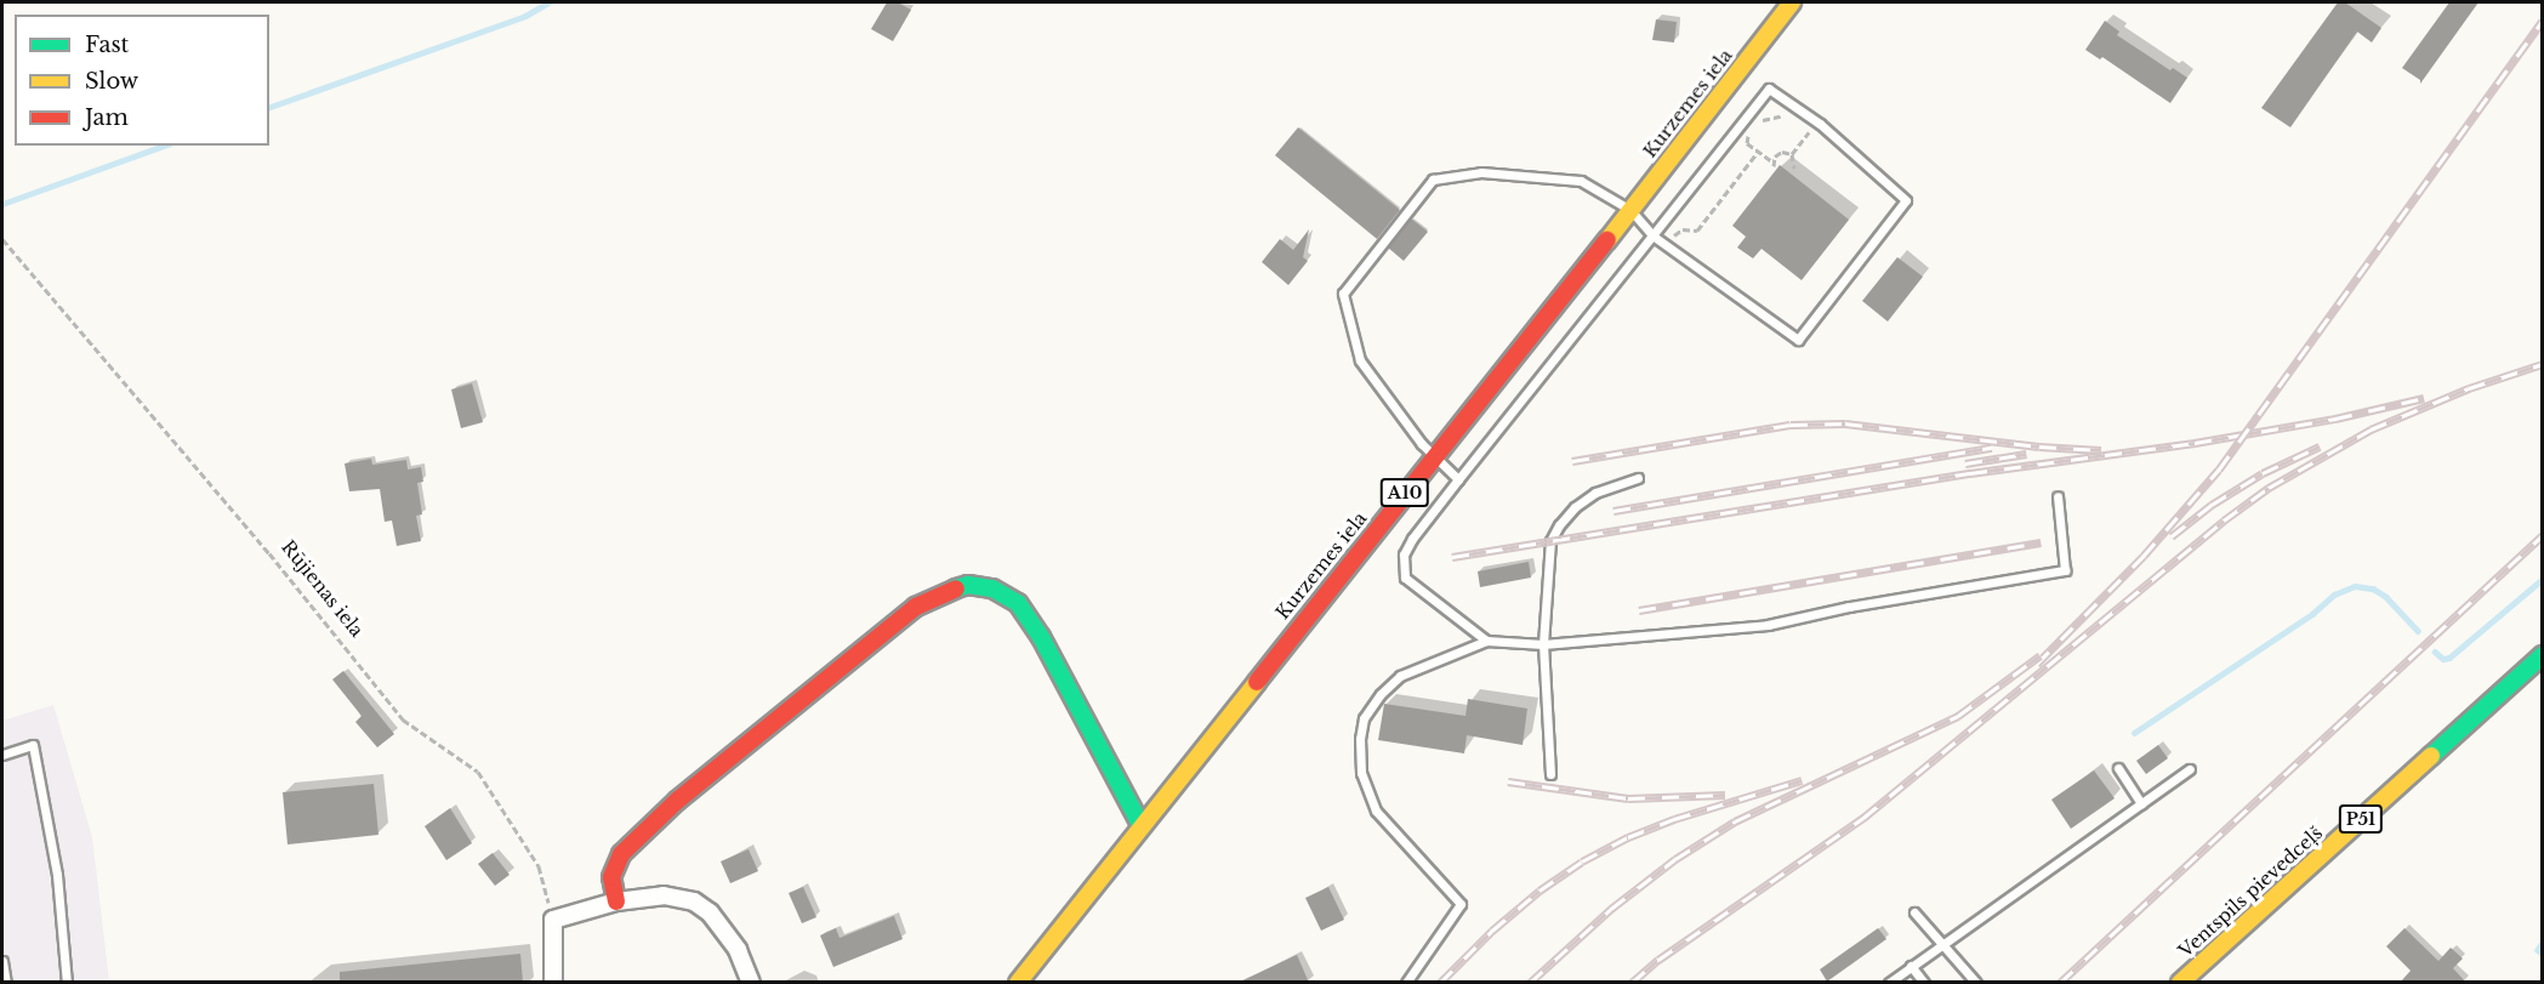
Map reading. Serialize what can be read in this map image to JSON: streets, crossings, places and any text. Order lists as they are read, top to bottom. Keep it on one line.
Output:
{"streets":{"main road":["Kurzemes iela","A10","P51","Ventspils pievedceļš"],"path":["Rūjienas iela"]},"legend":["Fast","Slow","Jam"]}
